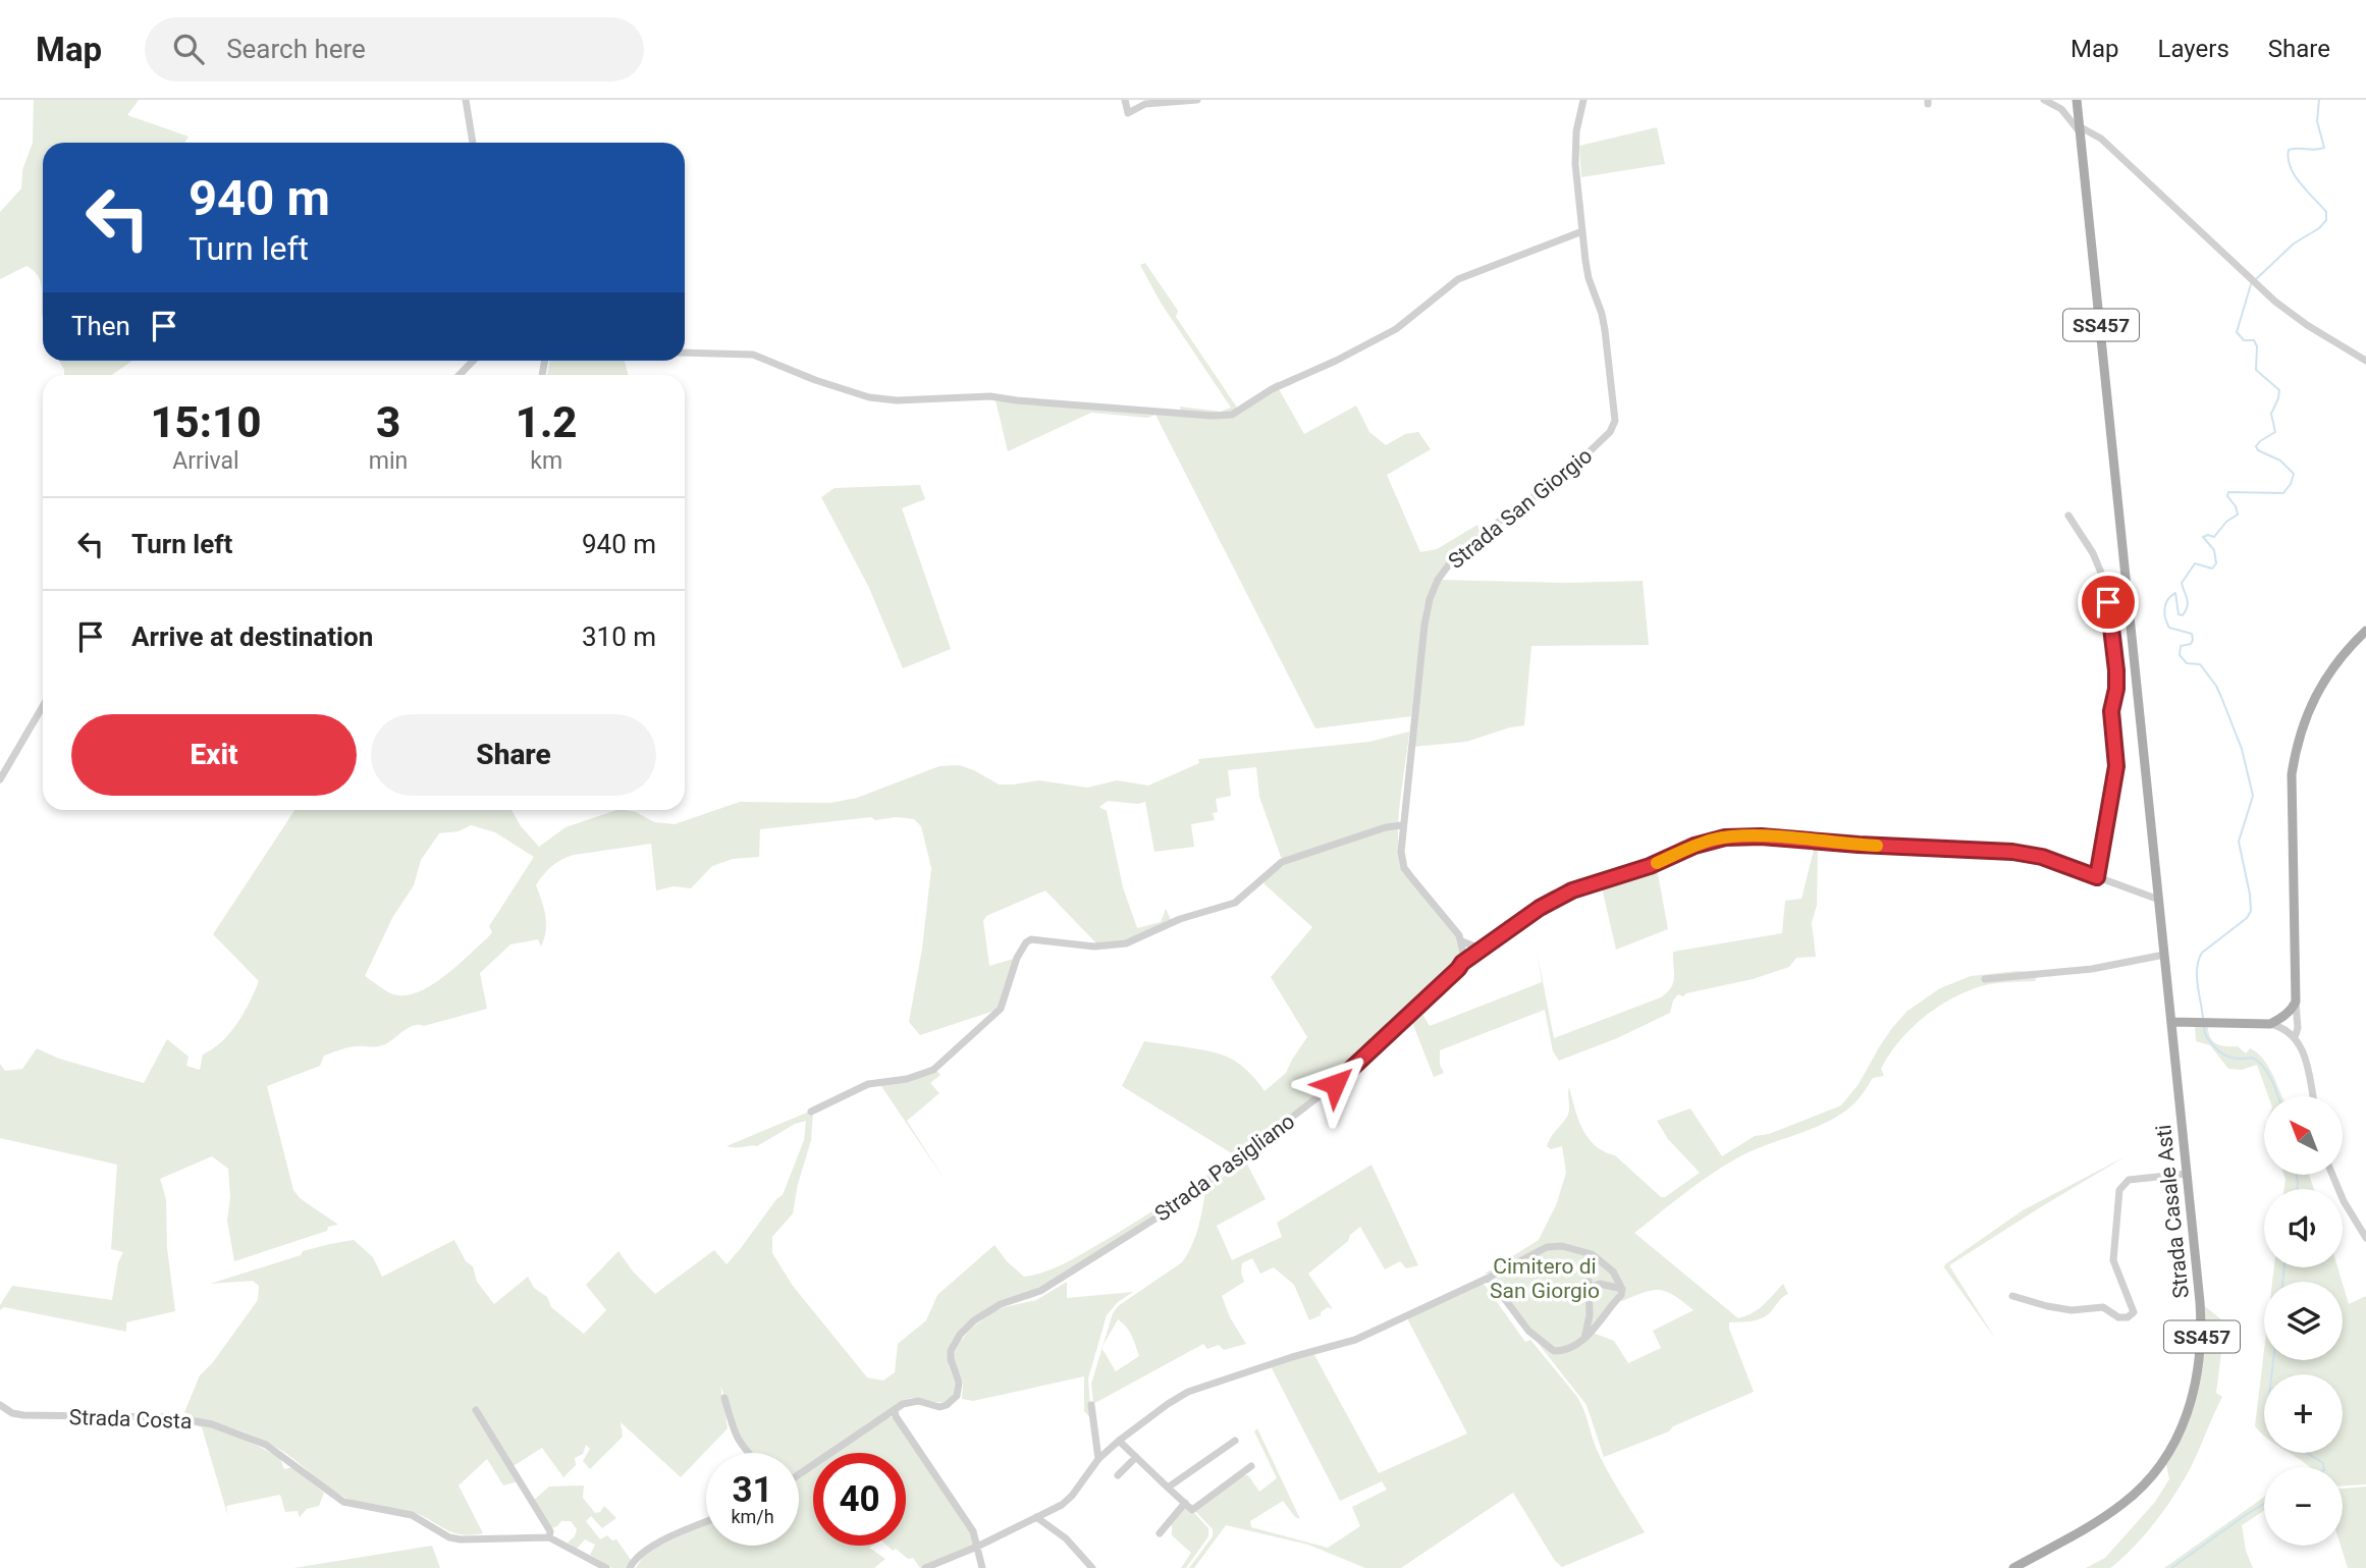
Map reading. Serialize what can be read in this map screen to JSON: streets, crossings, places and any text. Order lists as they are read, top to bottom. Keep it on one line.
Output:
{"streets":{"main road":["SS457","Strada Casale Asti"],"street":["Strada San Giorgio","Strada Pasigliano","Strada Costa"]},"crossings":[["SS457","Strada Pasigliano"],["SS457","Strada Casale Asti"]],"parks":["Cimitero di San Giorgio"],"north":"top left","page":{"header":"Map","search":"Search here","nav":["Map","Layers","Share"],"turn":["940 m","Turn left"],"then":"Then","eta":["15:10","Arrival","3","min","1.2","km"],"list":[{"name":"Turn left","value":"940 m"},{"name":"Arrive at destination","value":"310 m"}],"buttons":["Exit","Share"],"map_buttons":["+","−"],"speed":"31 km/h","limit":"40"}}
